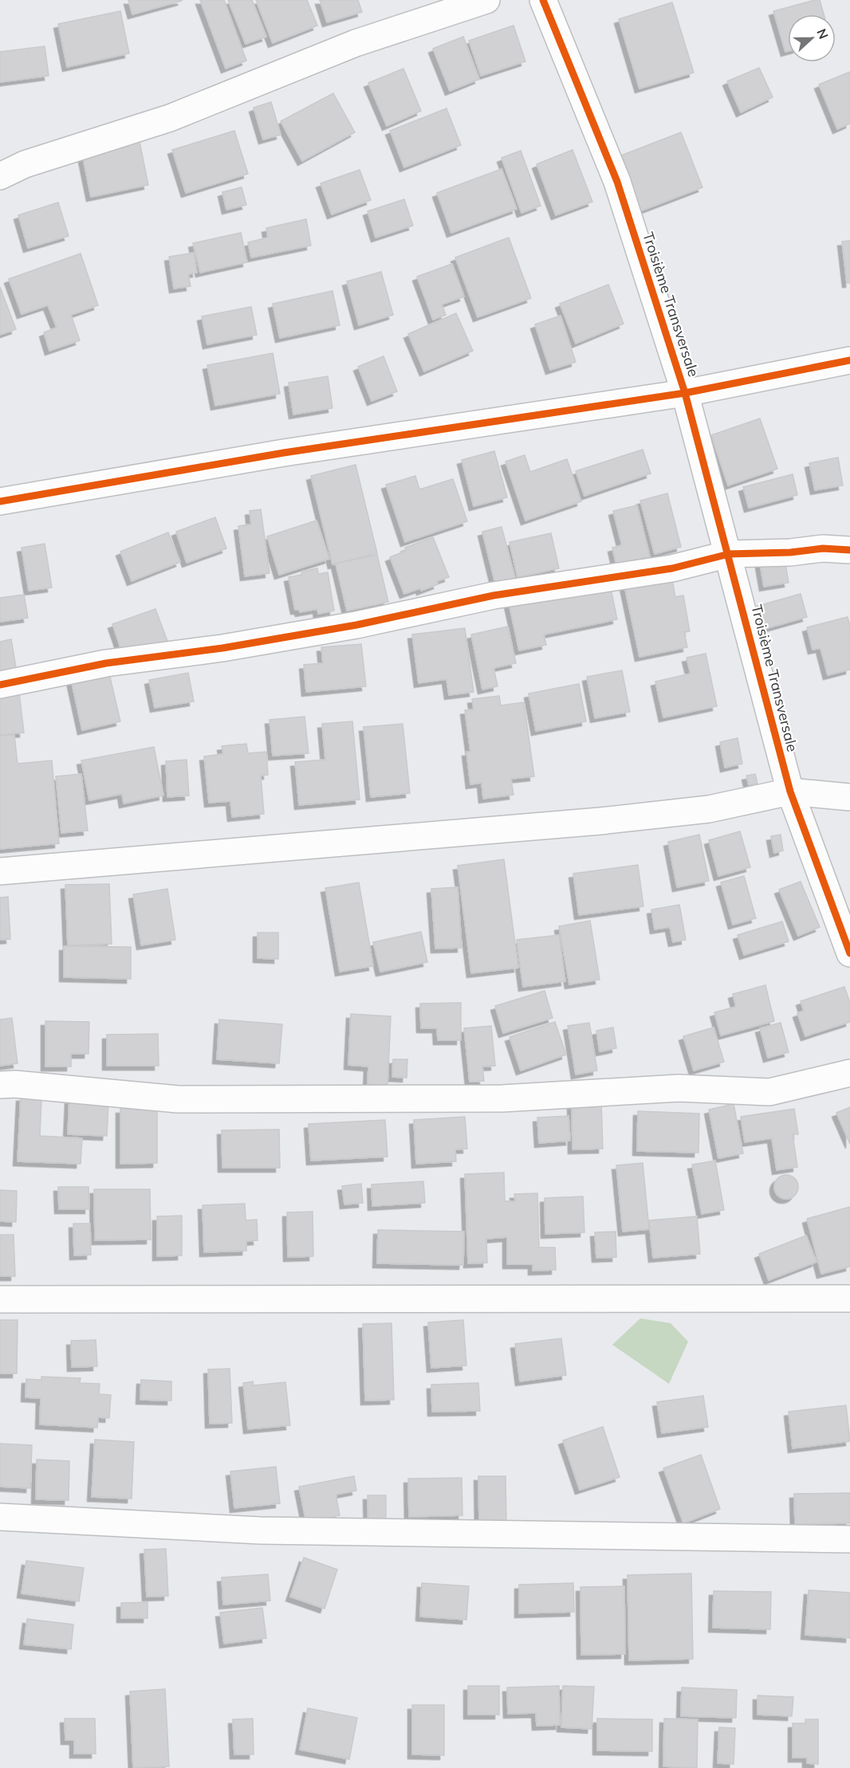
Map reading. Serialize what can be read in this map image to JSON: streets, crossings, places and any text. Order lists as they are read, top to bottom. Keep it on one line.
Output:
{"streets":{"street":["Troisième Transversale"]},"north":"right"}
